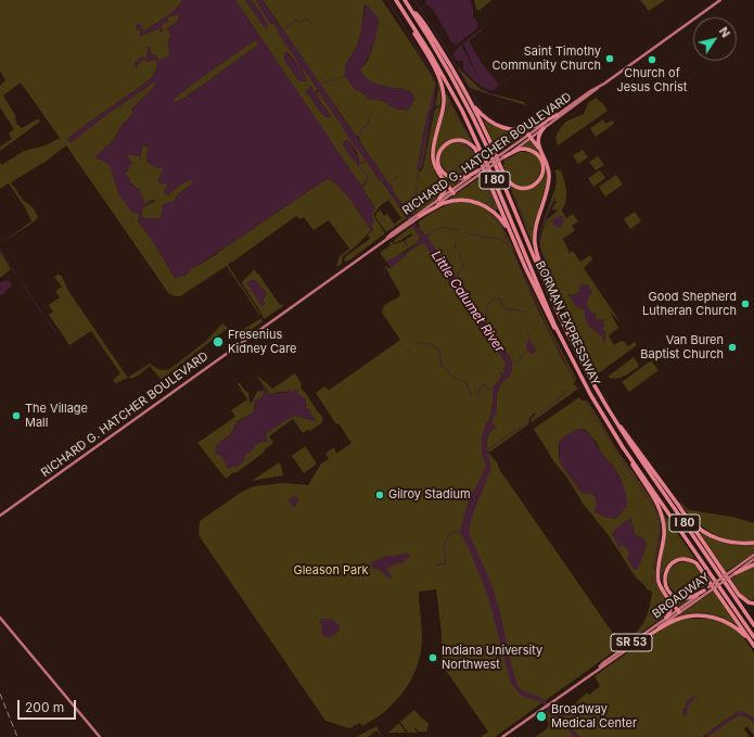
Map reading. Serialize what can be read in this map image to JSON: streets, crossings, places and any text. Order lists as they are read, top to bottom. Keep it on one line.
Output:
{"streets":{"highway":["I 80","BORMAN EXPRESSWAY"],"main road":["RICHARD G. HATCHER BOULEVARD","BROADWAY","SR 53"]},"water":["Little Calumet River"],"parks":["Gleason Park"],"places":["Saint Timothy Community Church","Church of Jesus Christ","Good Shepherd Lutheran Church","Fresenius Kidney Care","Van Buren Baptist Church","The Village Mall","Gilroy Stadium","Indiana University Northwest","Broadway Medical Center"],"scale_bar":"200 m","north":"top right"}
